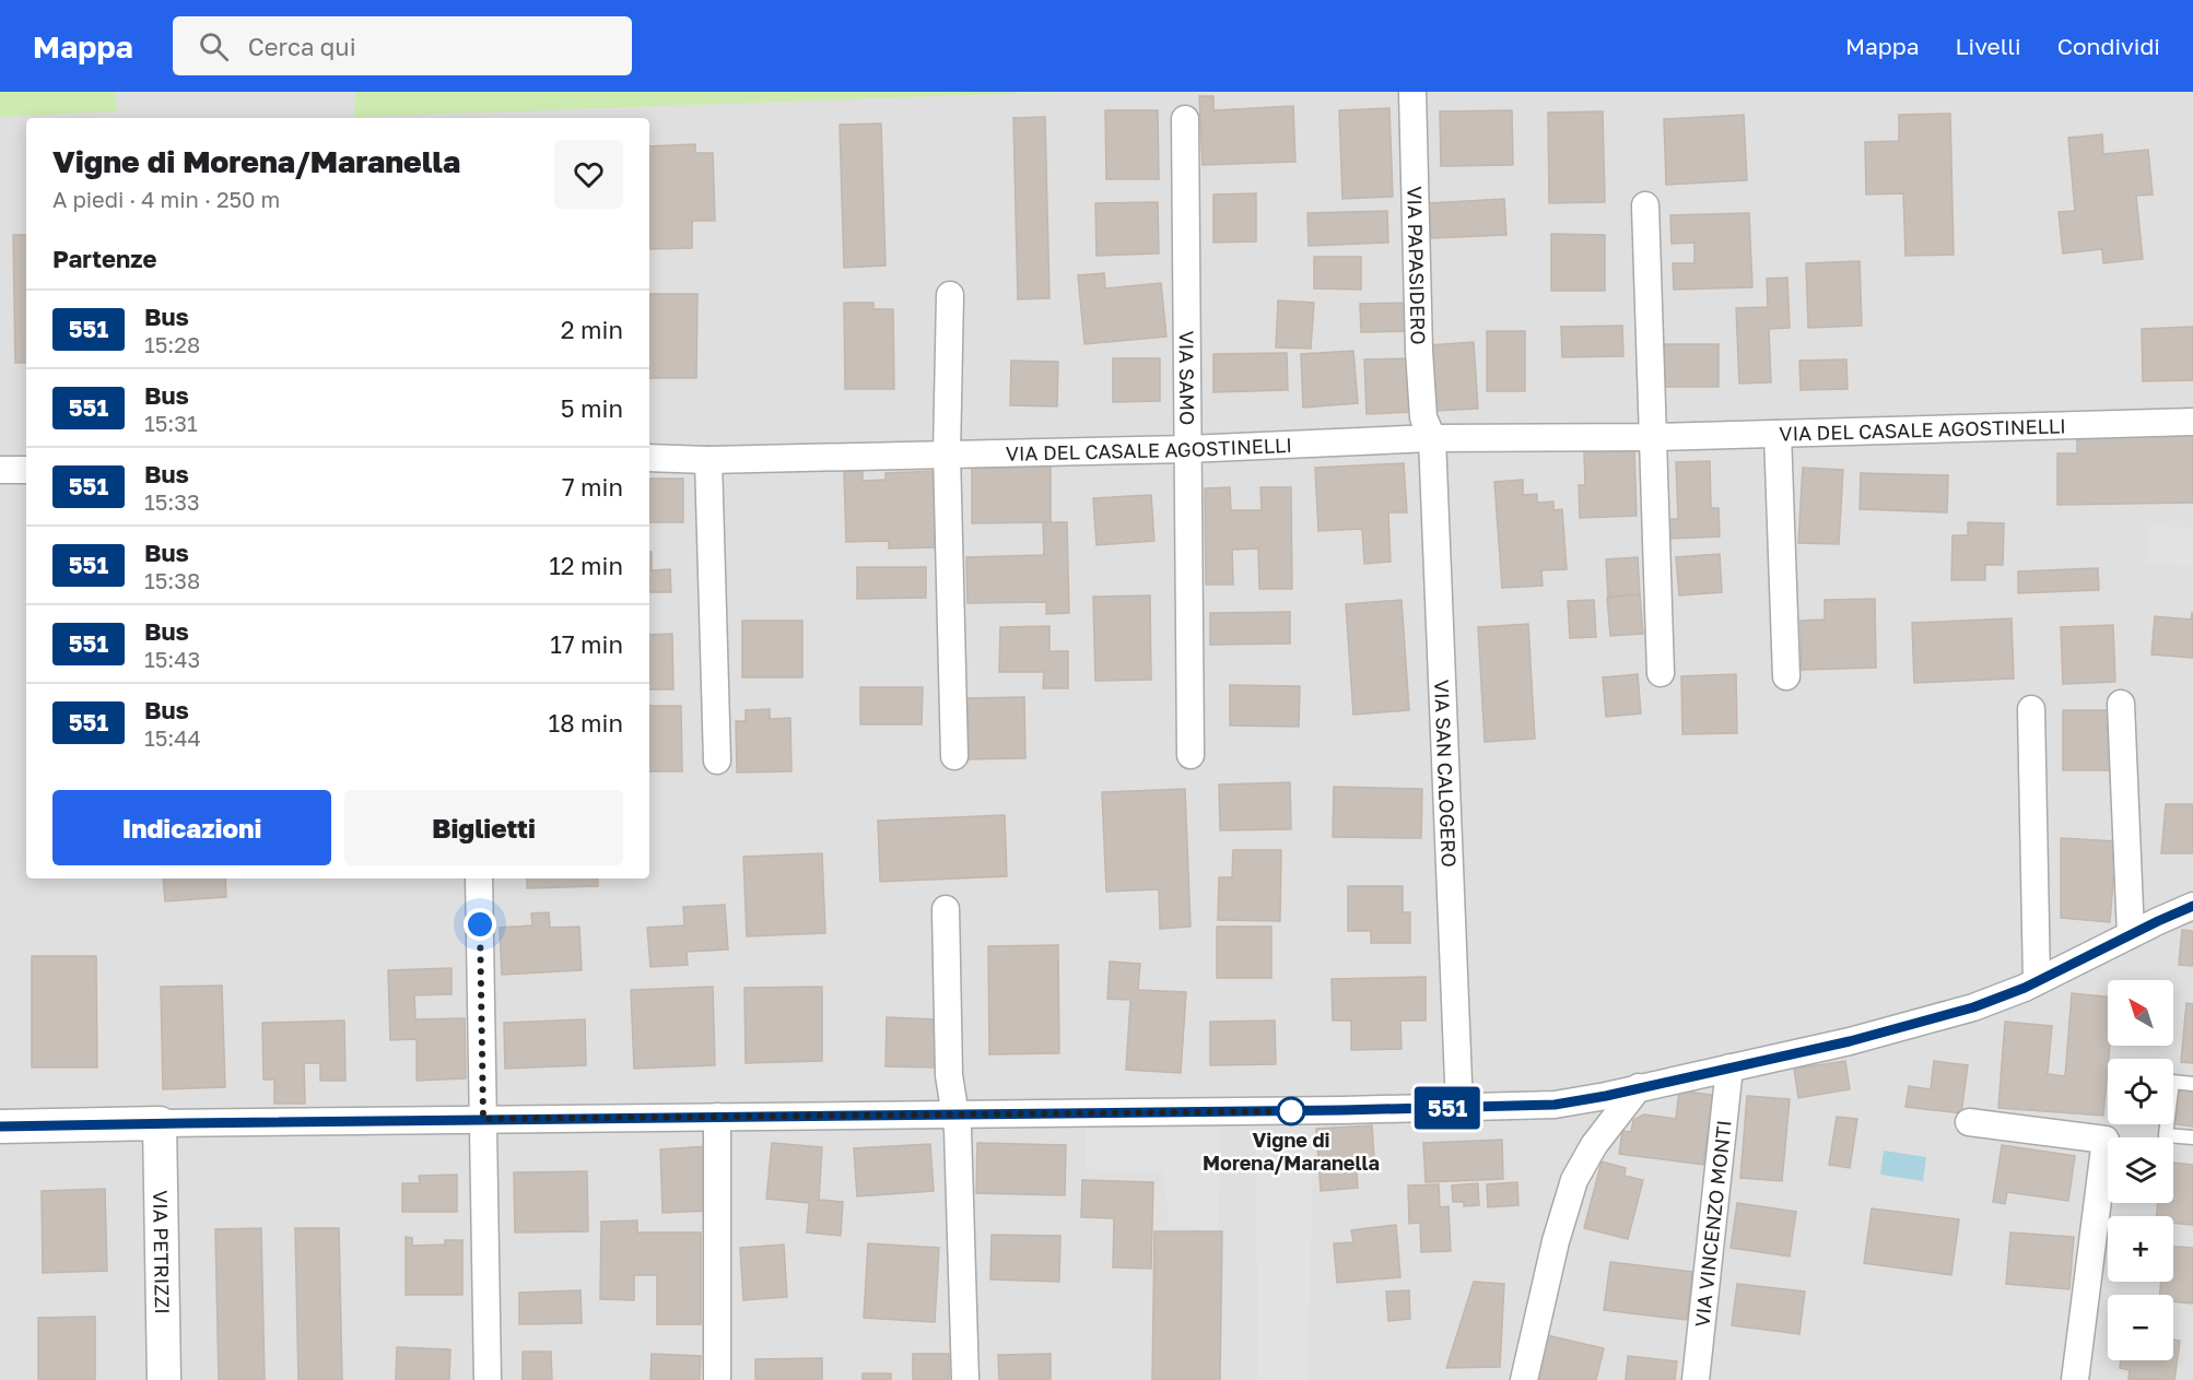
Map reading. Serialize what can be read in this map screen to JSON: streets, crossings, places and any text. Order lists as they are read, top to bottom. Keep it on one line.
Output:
{"streets":{"street":["VIA PAPASIDERO","VIA SAMO","VIA DEL CASALE AGOSTINELLI","VIA SAN CALOGERO","VIA VINCENZO MONTI","VIA PETRIZZI"]},"crossings":[["VIA PAPASIDERO","VIA DEL CASALE AGOSTINELLI"],["VIA PAPASIDERO","VIA SAN CALOGERO"],["VIA SAMO","VIA DEL CASALE AGOSTINELLI"],["VIA DEL CASALE AGOSTINELLI","VIA SAN CALOGERO"]],"places":["Vigne di Morena/Maranella"],"lines":["bus line 551"],"north":"top left","page":{"header":"Mappa","search":"Cerca qui","nav":["Mappa","Livelli","Condividi"],"on_map":"551","heading":[["Vigne di Morena/Maranella","A piedi · 4 min · 250 m"],"Partenze"],"list":[{"mark":"551","name":"Bus","note":"15:28","value":"2 min"},{"mark":"551","name":"Bus","note":"15:31","value":"5 min"},{"mark":"551","name":"Bus","note":"15:33","value":"7 min"},{"mark":"551","name":"Bus","note":"15:38","value":"12 min"},{"mark":"551","name":"Bus","note":"15:43","value":"17 min"},{"mark":"551","name":"Bus","note":"15:44","value":"18 min"}],"buttons":["Indicazioni","Biglietti"],"map_buttons":["+","−"]}}
